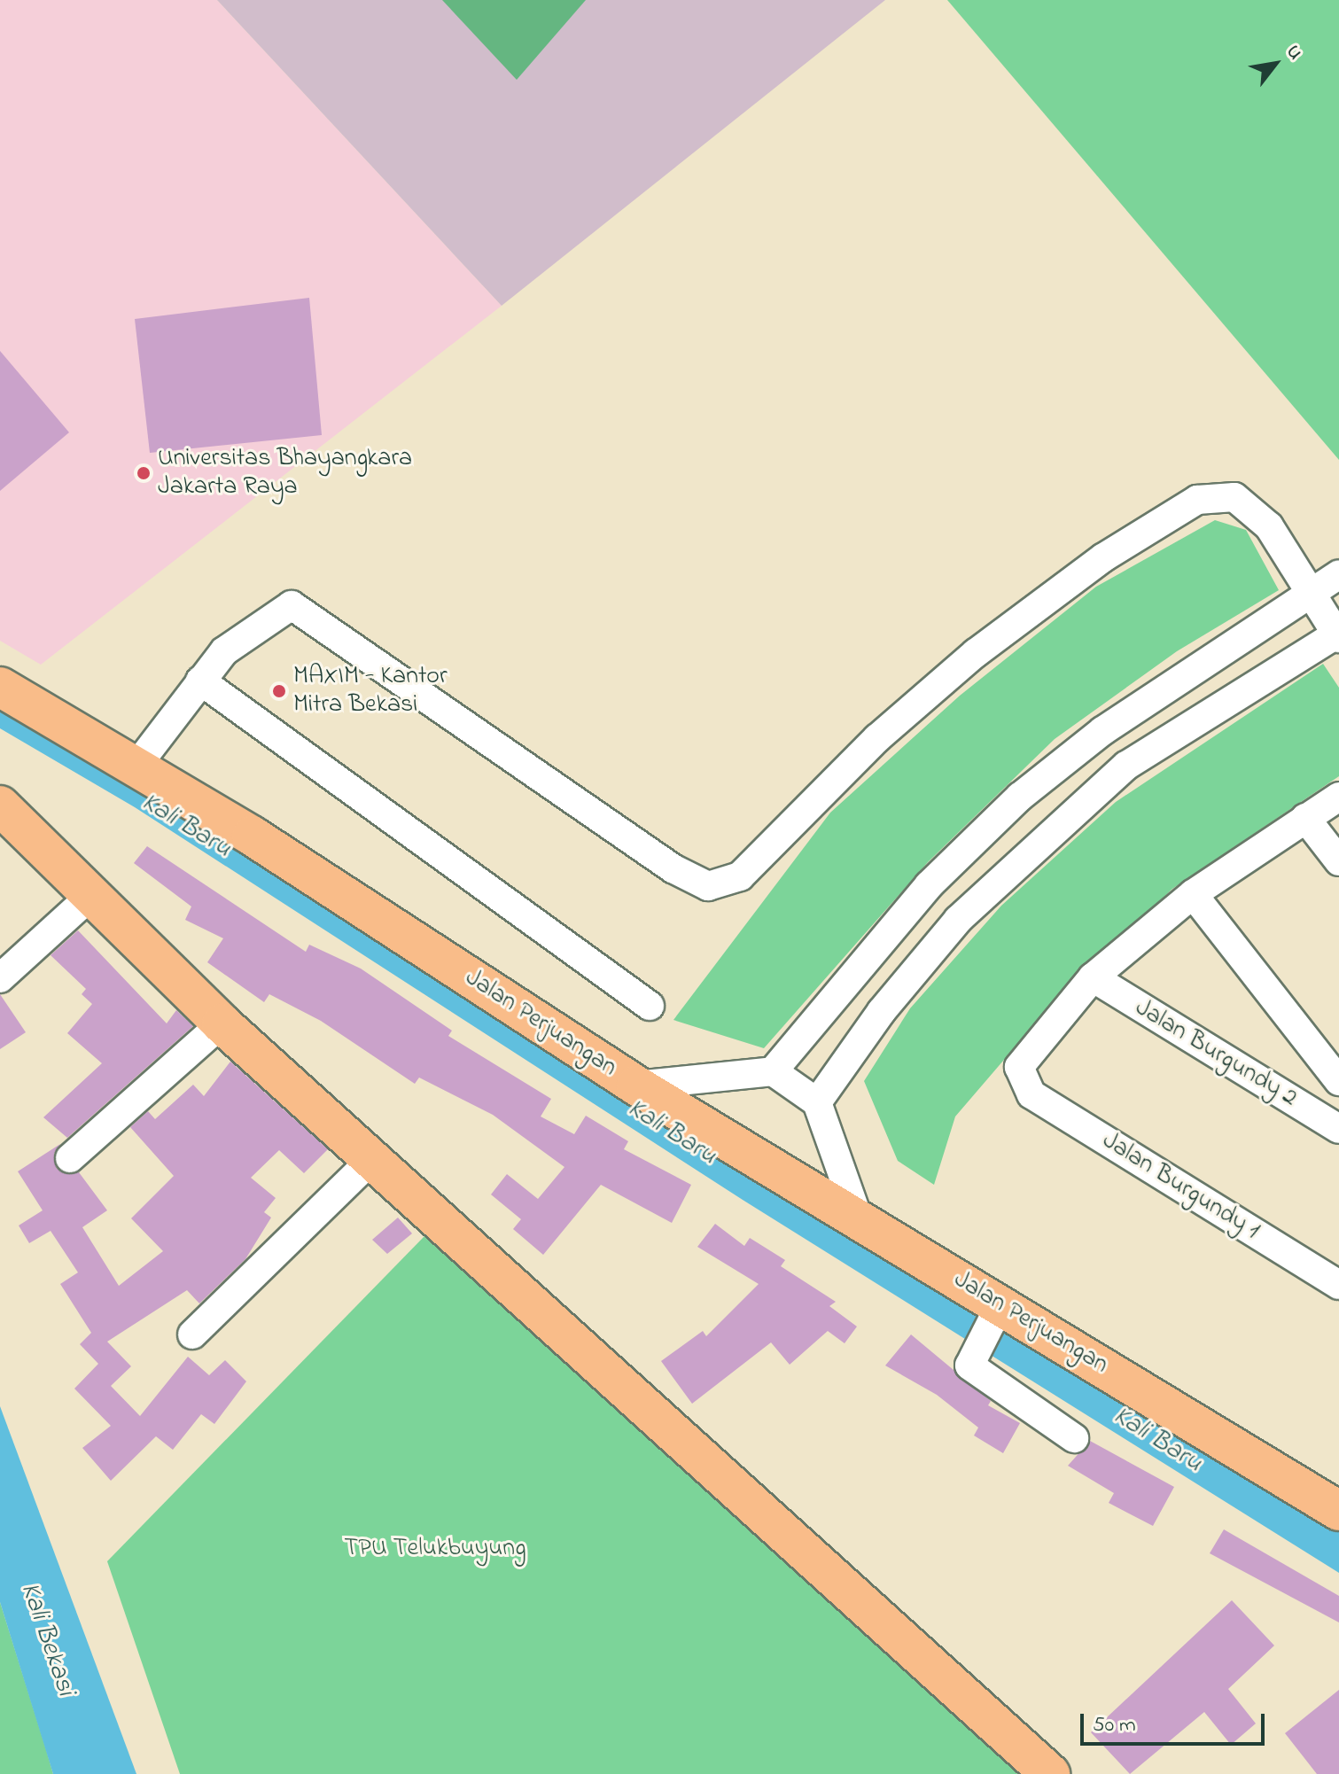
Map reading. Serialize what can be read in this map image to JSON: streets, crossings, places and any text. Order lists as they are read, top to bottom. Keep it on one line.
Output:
{"streets":{"main road":["Jalan Perjuangan"],"street":["Jalan Burgundy 2","Jalan Burgundy 1"]},"crossings":[["Jalan Burgundy 2","Jalan Burgundy 1"]],"water":["Kali Baru","Kali Bekasi"],"parks":["TPU Telukbuyung"],"places":["Universitas Bhayangkara Jakarta Raya","MAXIM - Kantor Mitra Bekasi"],"scale_bar":"50 m","north":"top right"}
